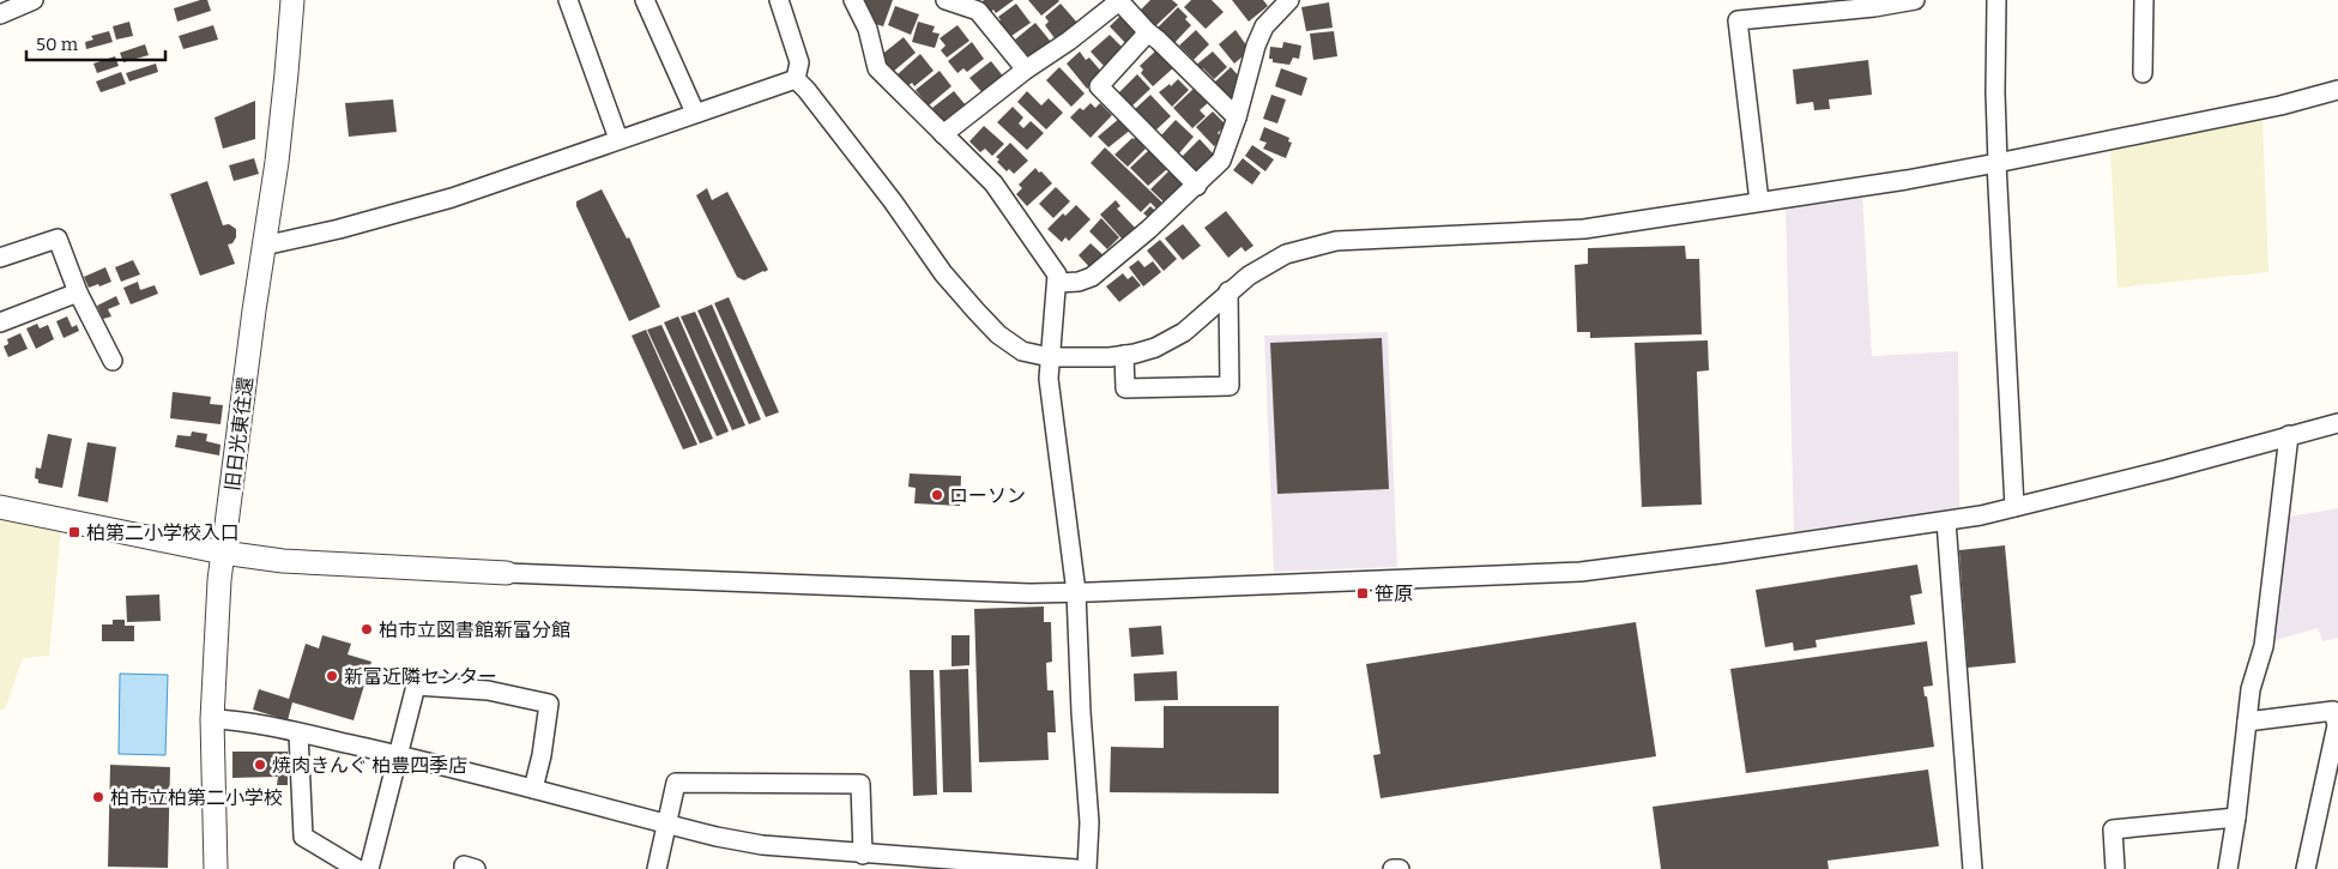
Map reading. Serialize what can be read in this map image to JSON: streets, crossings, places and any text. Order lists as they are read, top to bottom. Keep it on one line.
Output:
{"streets":{"street":["旧日光東往還"]},"places":{"other":["ローソン","柏市立図書館新富分館","新富近隣センター","焼肉きんぐ 柏豊四季店","柏市立柏第二小学校"],"transit":["柏第二小学校入口","笹原"]},"scale_bar":"50 m"}
